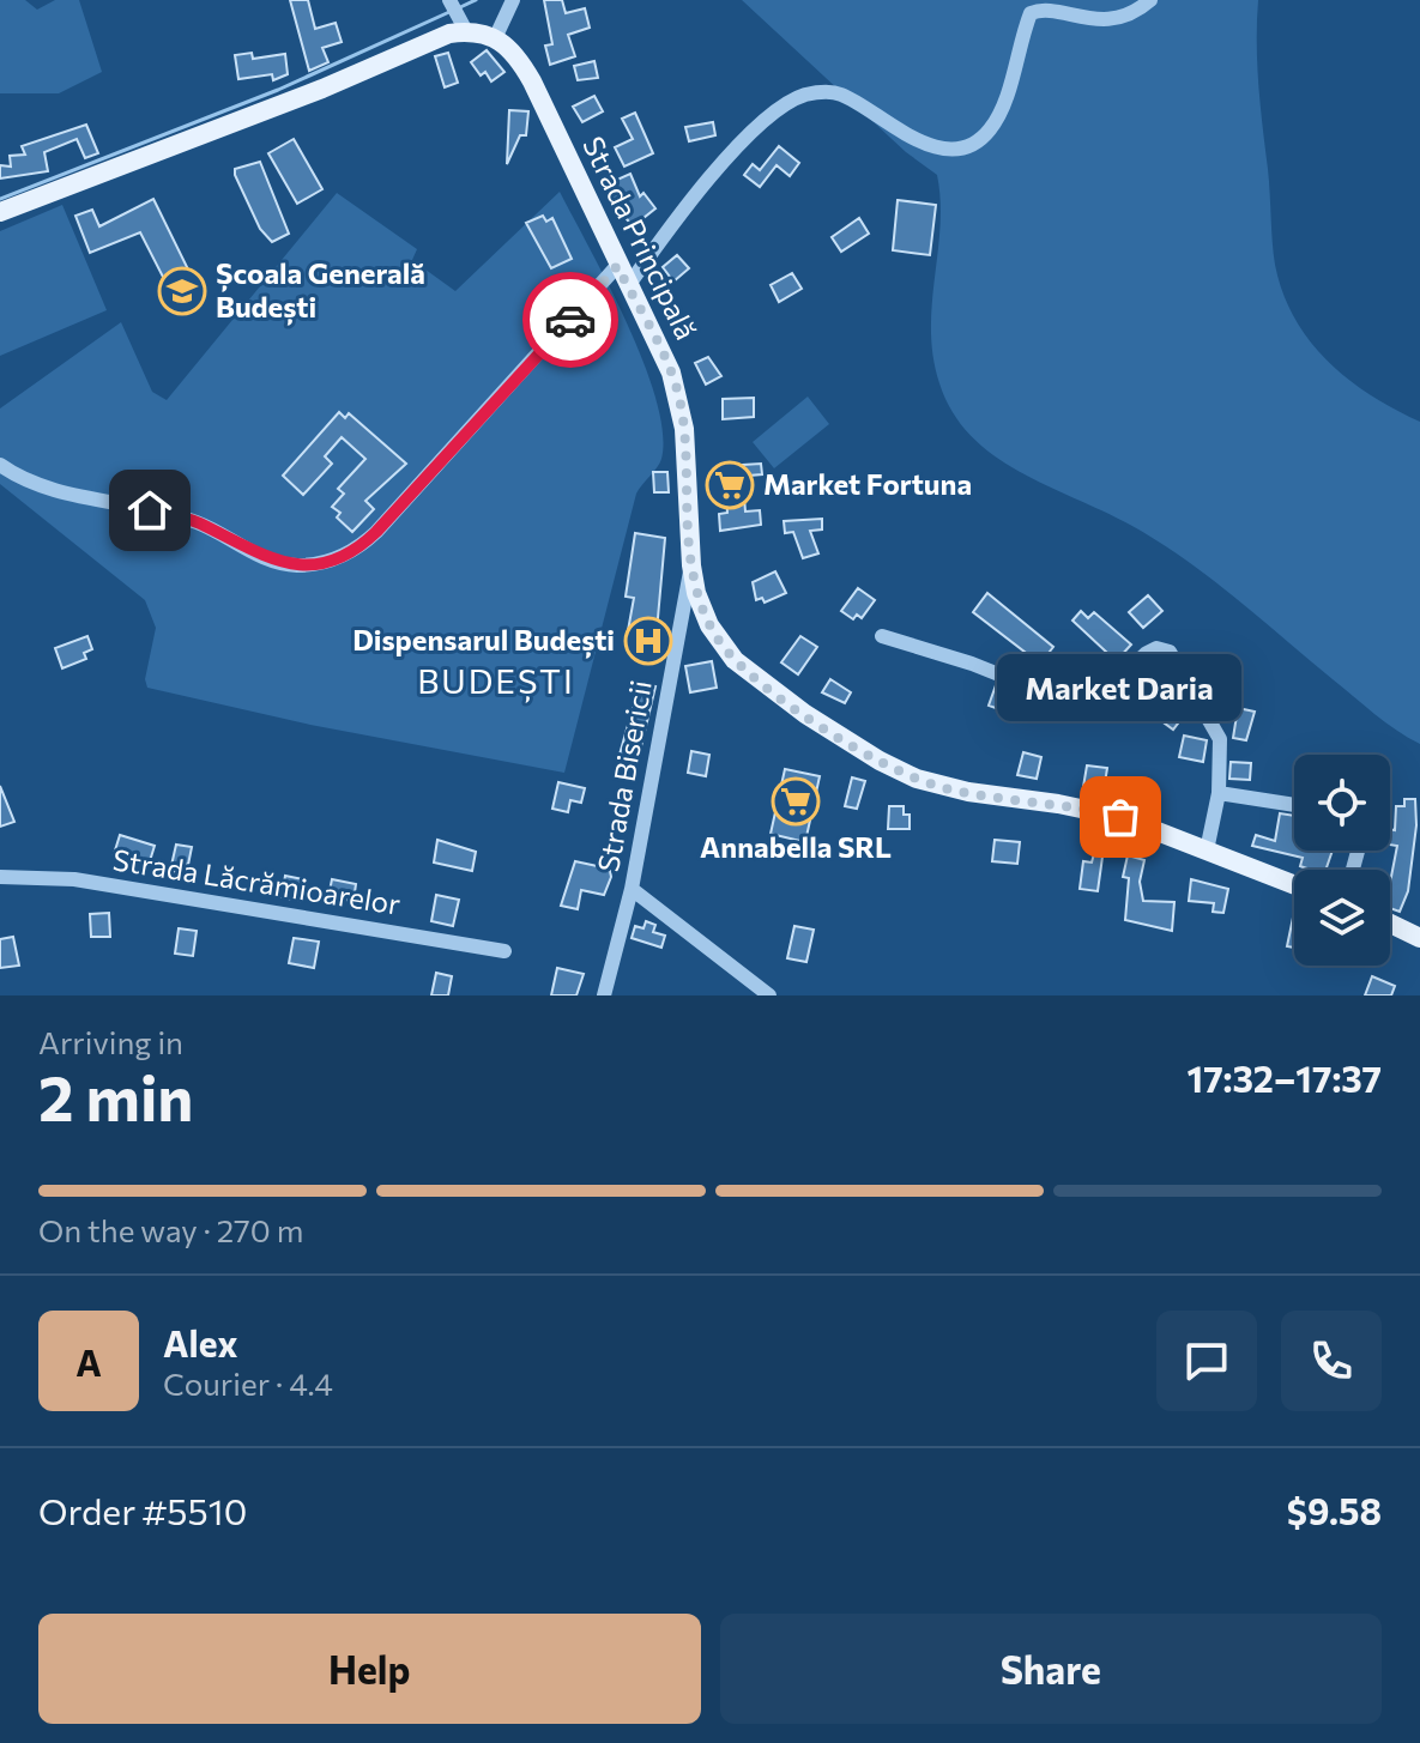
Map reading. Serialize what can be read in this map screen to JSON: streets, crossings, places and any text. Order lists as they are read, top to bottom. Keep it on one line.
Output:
{"streets":{"main road":["Strada Principală"],"street":["Strada Bisericii","Strada Lăcrămioarelor"]},"crossings":[["Strada Principală","Strada Bisericii"]],"districts":["BUDEȘTI"],"places":{"school or university":["Școala Generală Budești"],"supermarket":["Market Fortuna","Annabella SRL"],"hospital":["Dispensarul Budești"],"other":["Market Daria"]},"page":{"bubble":"Market Daria","heading":["2 min","Arriving in","17:32–17:37"],"panel":["Alex","Courier · 4.4","Order #5510","$9.58"],"bar":"On the way · 270 m","round":"A","buttons":["Help","Share"]}}
